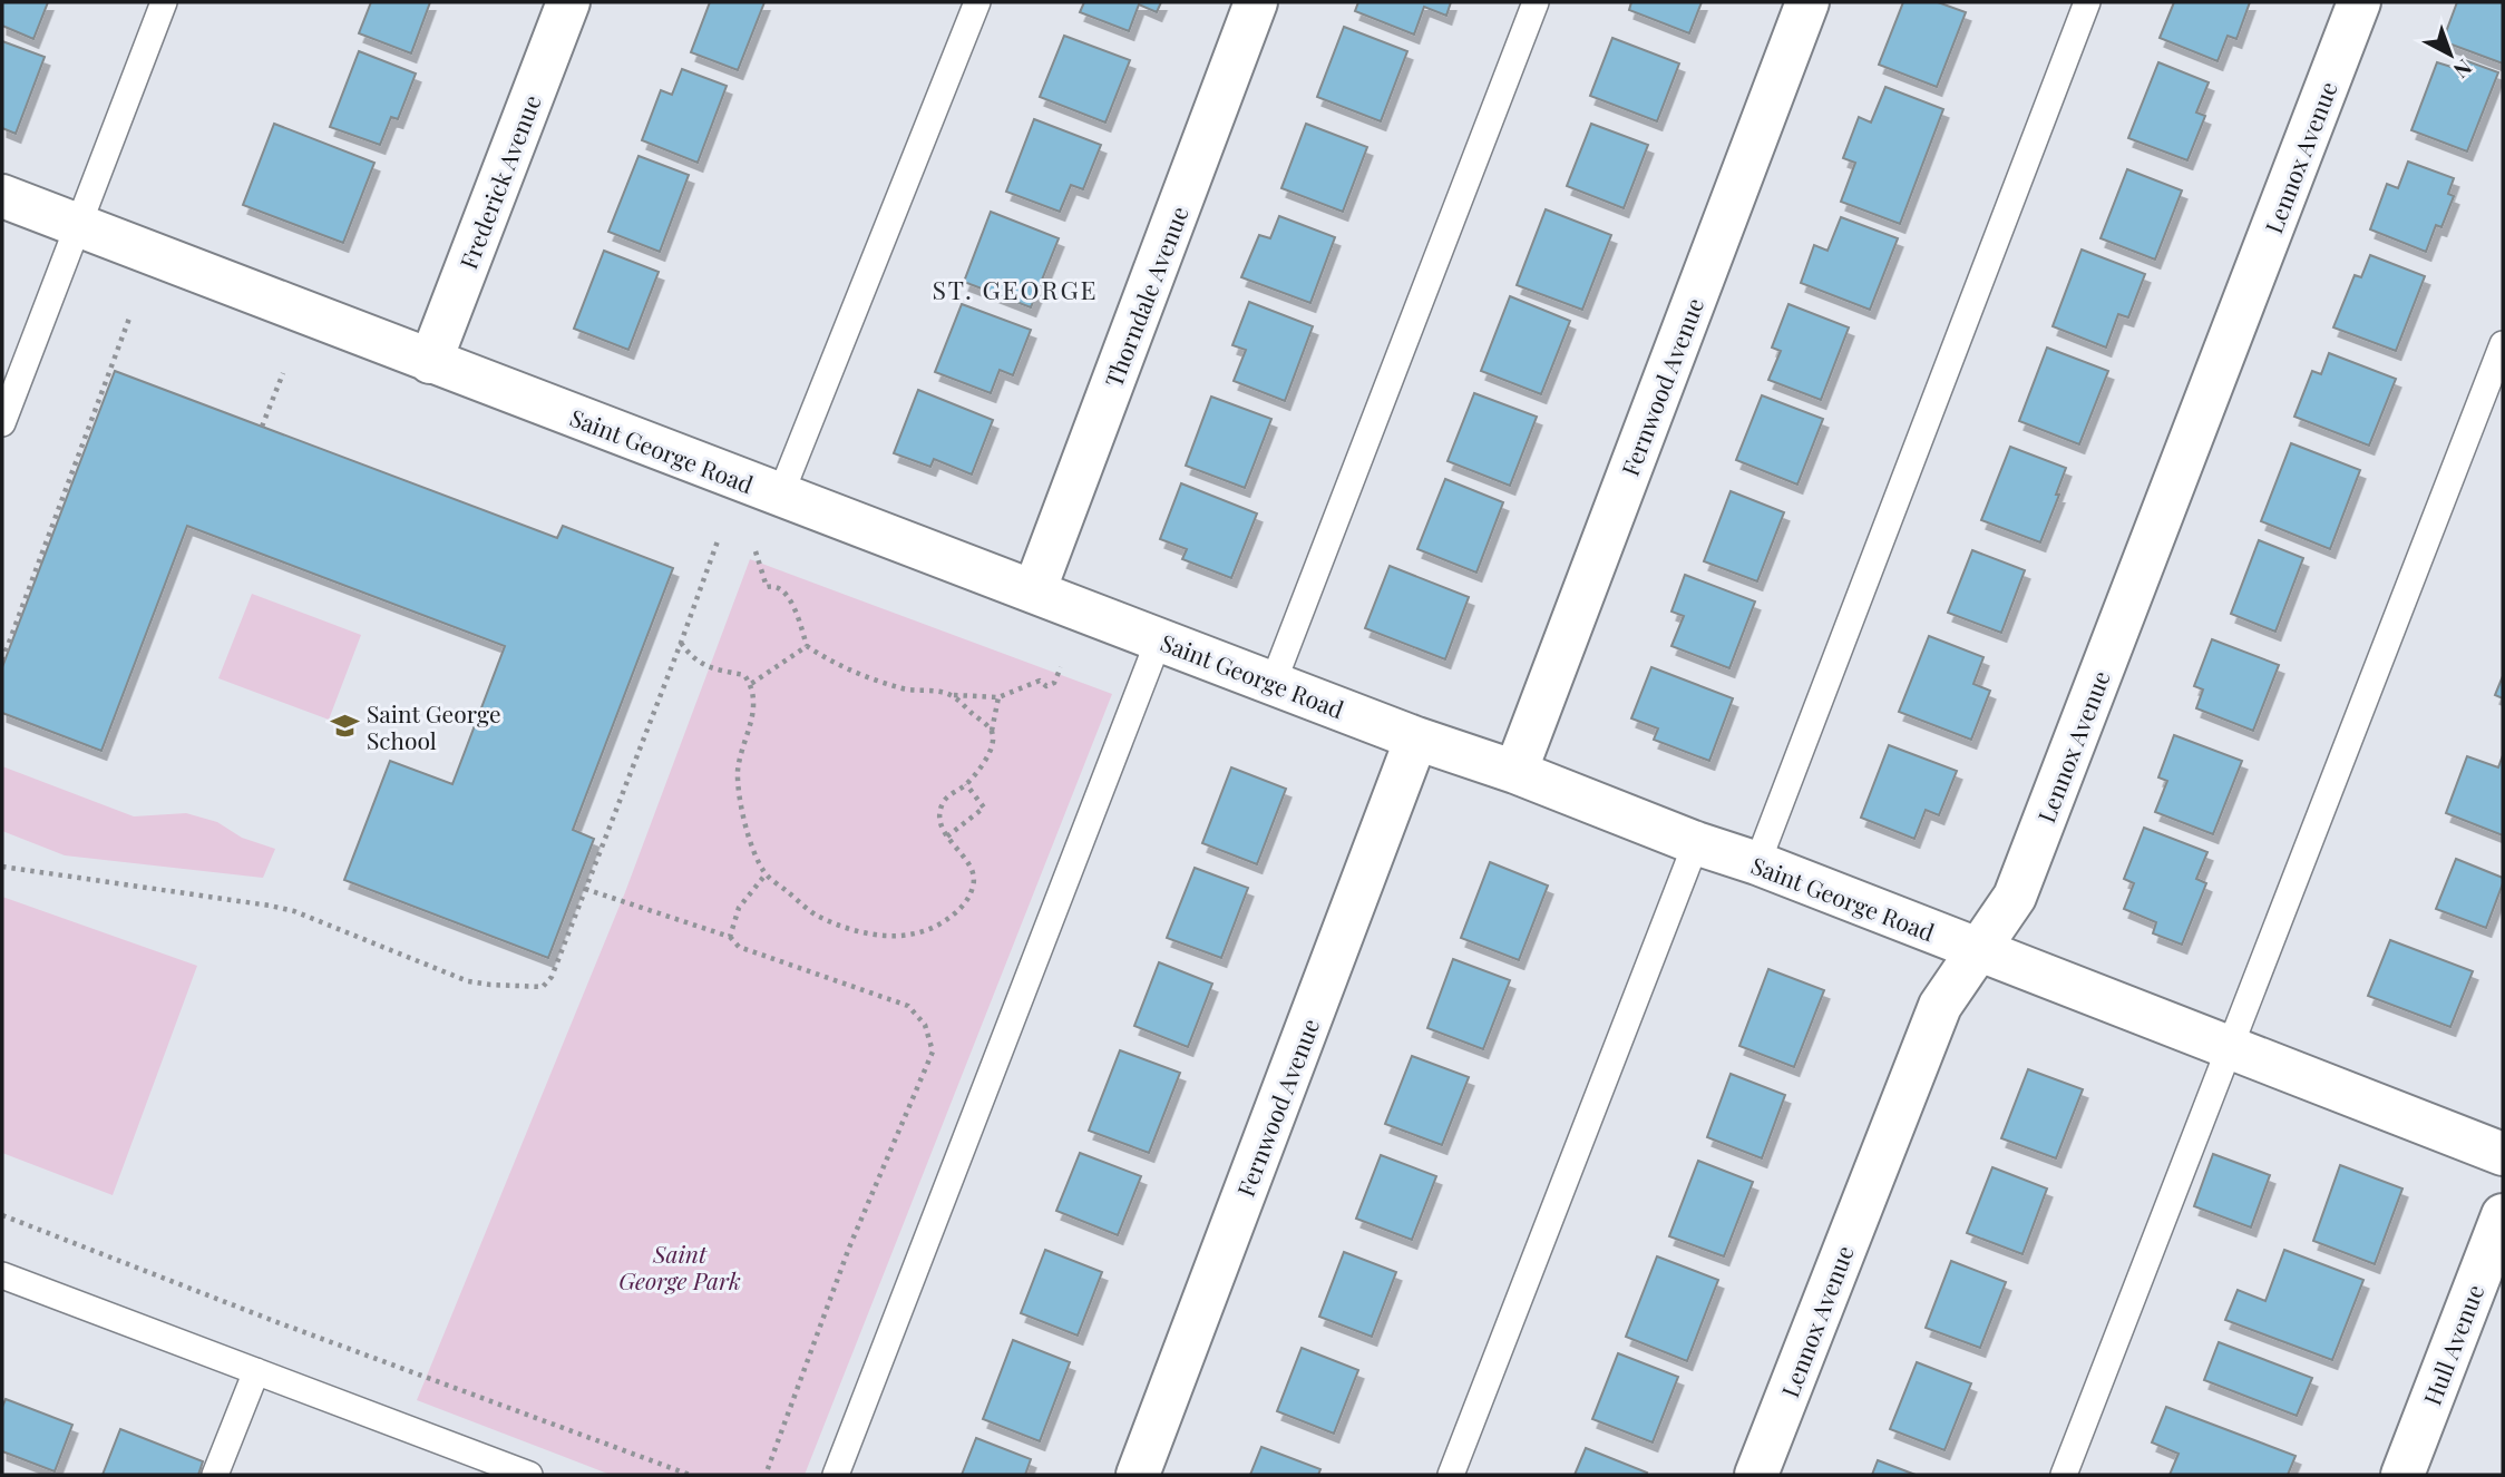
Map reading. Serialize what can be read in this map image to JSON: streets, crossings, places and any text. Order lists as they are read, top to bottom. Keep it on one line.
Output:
{"streets":{"street":["Lennox Avenue","Frederick Avenue","Thorndale Avenue","Fernwood Avenue","Saint George Road","Hull Avenue"]},"crossings":[["Lennox Avenue","Saint George Road"],["Frederick Avenue","Saint George Road"],["Thorndale Avenue","Saint George Road"],["Fernwood Avenue","Saint George Road"]],"districts":["ST. GEORGE"],"parks":["Saint George Park"],"places":{"school or university":["Saint George School"]},"north":"bottom right"}
